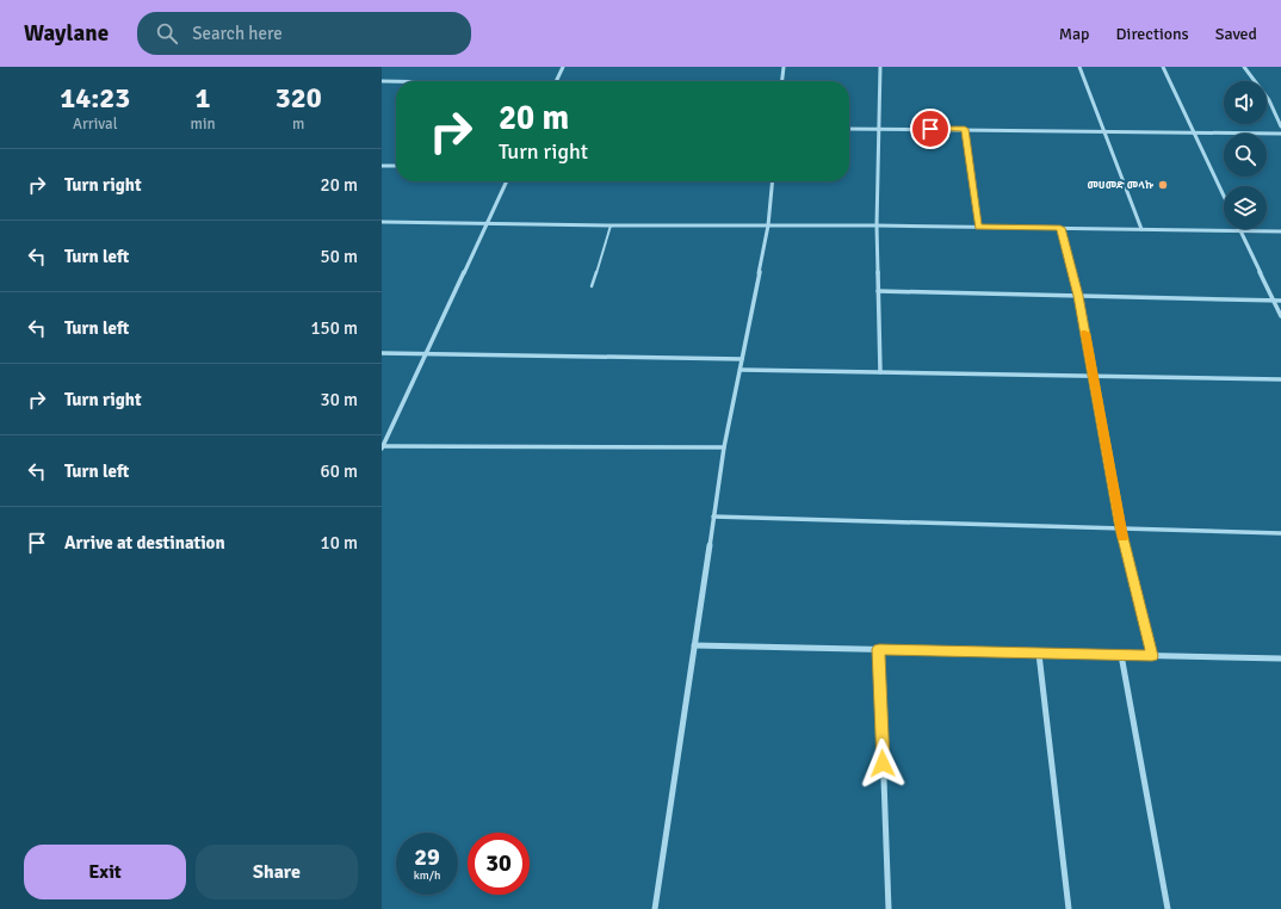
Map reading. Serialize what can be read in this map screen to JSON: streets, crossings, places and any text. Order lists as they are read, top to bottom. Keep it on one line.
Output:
{"places":["መሀመድ መላኩ"],"page":{"header":"Waylane","search":"Search here","nav":["Map","Directions","Saved"],"eta":["14:23","Arrival","1","min","320","m"],"turn":["20 m","Turn right"],"list":[{"name":"Turn right","value":"20 m"},{"name":"Turn left","value":"50 m"},{"name":"Turn left","value":"150 m"},{"name":"Turn right","value":"30 m"},{"name":"Turn left","value":"60 m"},{"name":"Arrive at destination","value":"10 m"}],"speed":"29 km/h","limit":"30","buttons":["Exit","Share"]}}
